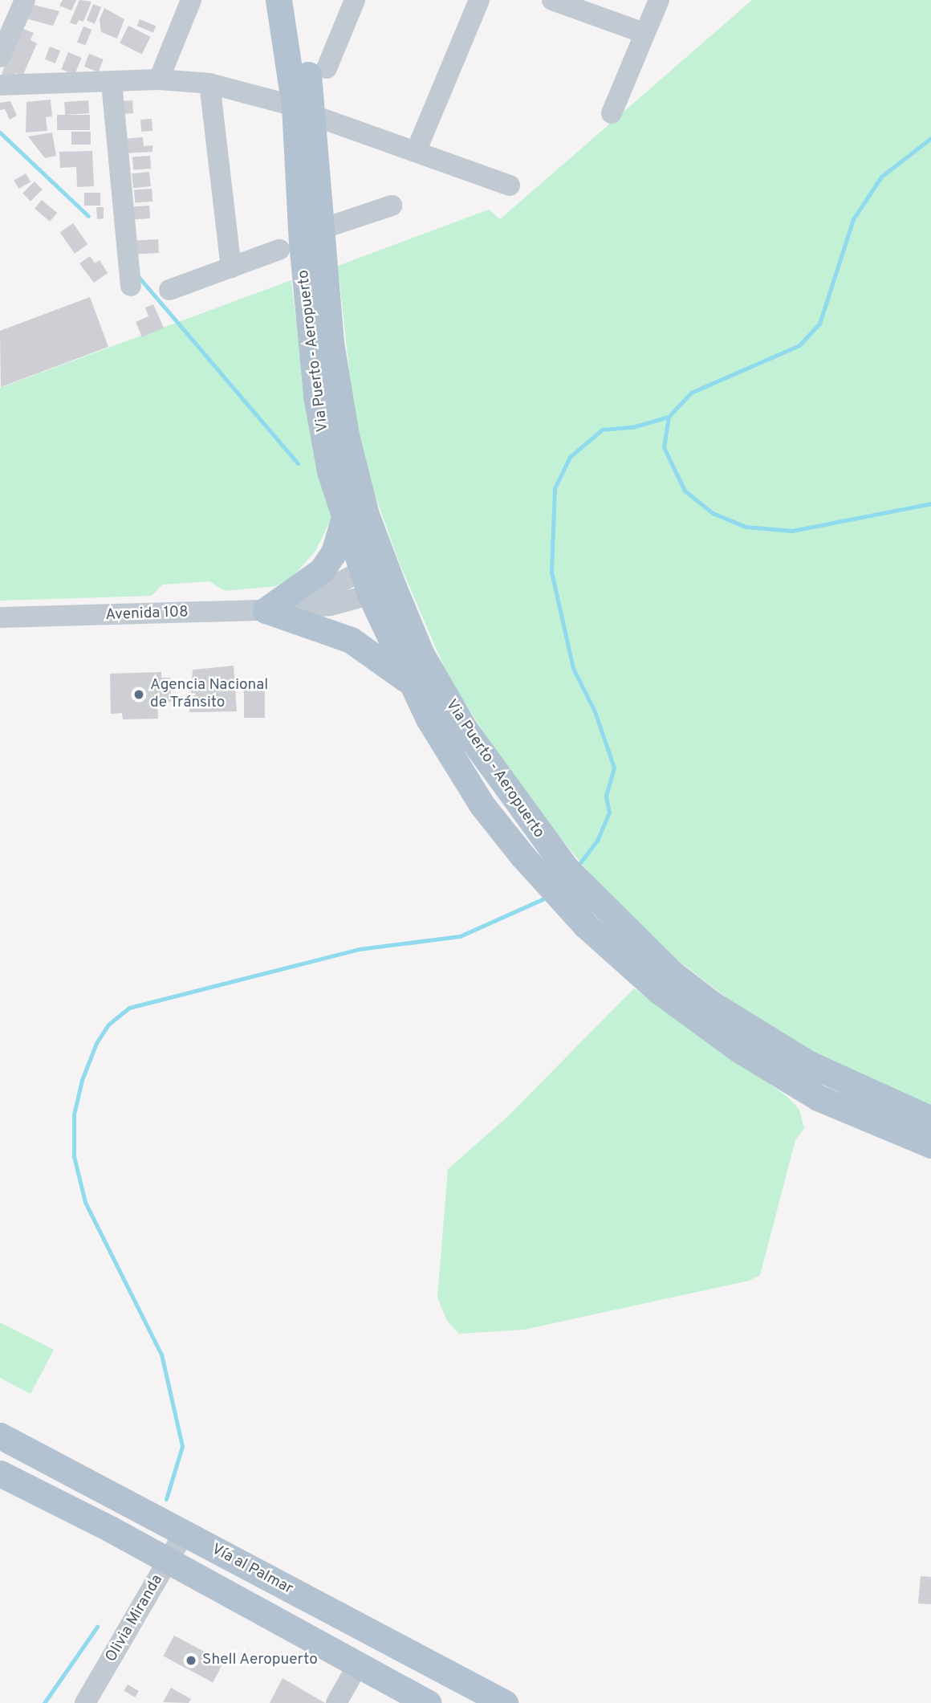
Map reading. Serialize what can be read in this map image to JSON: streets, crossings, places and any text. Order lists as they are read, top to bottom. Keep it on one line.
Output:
{"streets":{"main road":["Via Puerto - Aeropuerto","Vía al Palmar"],"street":["Avenida 108","Olivia Miranda"]},"crossings":[["Via Puerto - Aeropuerto","Avenida 108"],["Vía al Palmar","Olivia Miranda"]],"places":["Agencia Nacional de Tránsito","Shell Aeropuerto"]}
